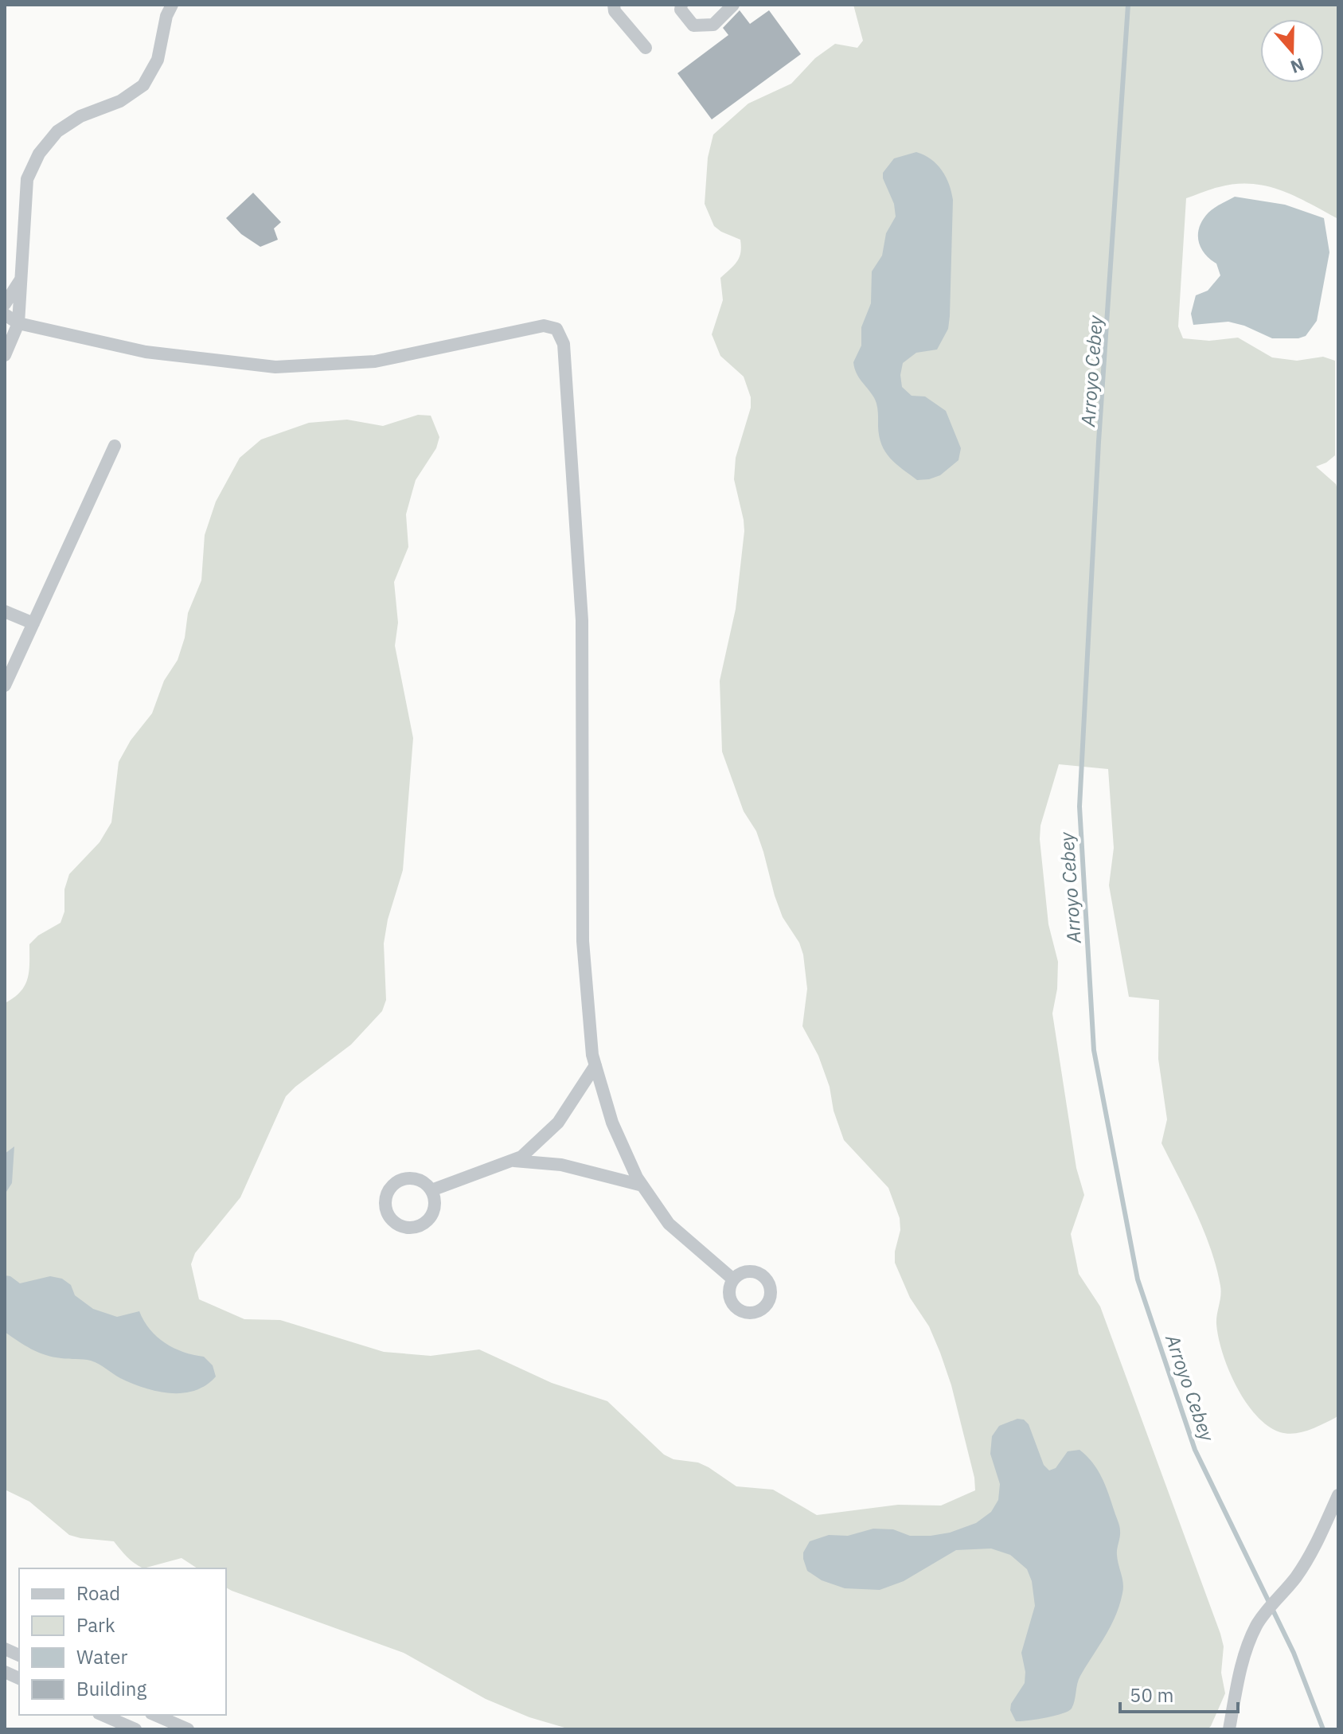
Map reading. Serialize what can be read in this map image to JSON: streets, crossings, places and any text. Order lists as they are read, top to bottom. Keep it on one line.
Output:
{"water":["Arroyo Cebey"],"legend":["Road","Park","Water","Building"],"scale_bar":"50 m","north":"bottom"}
